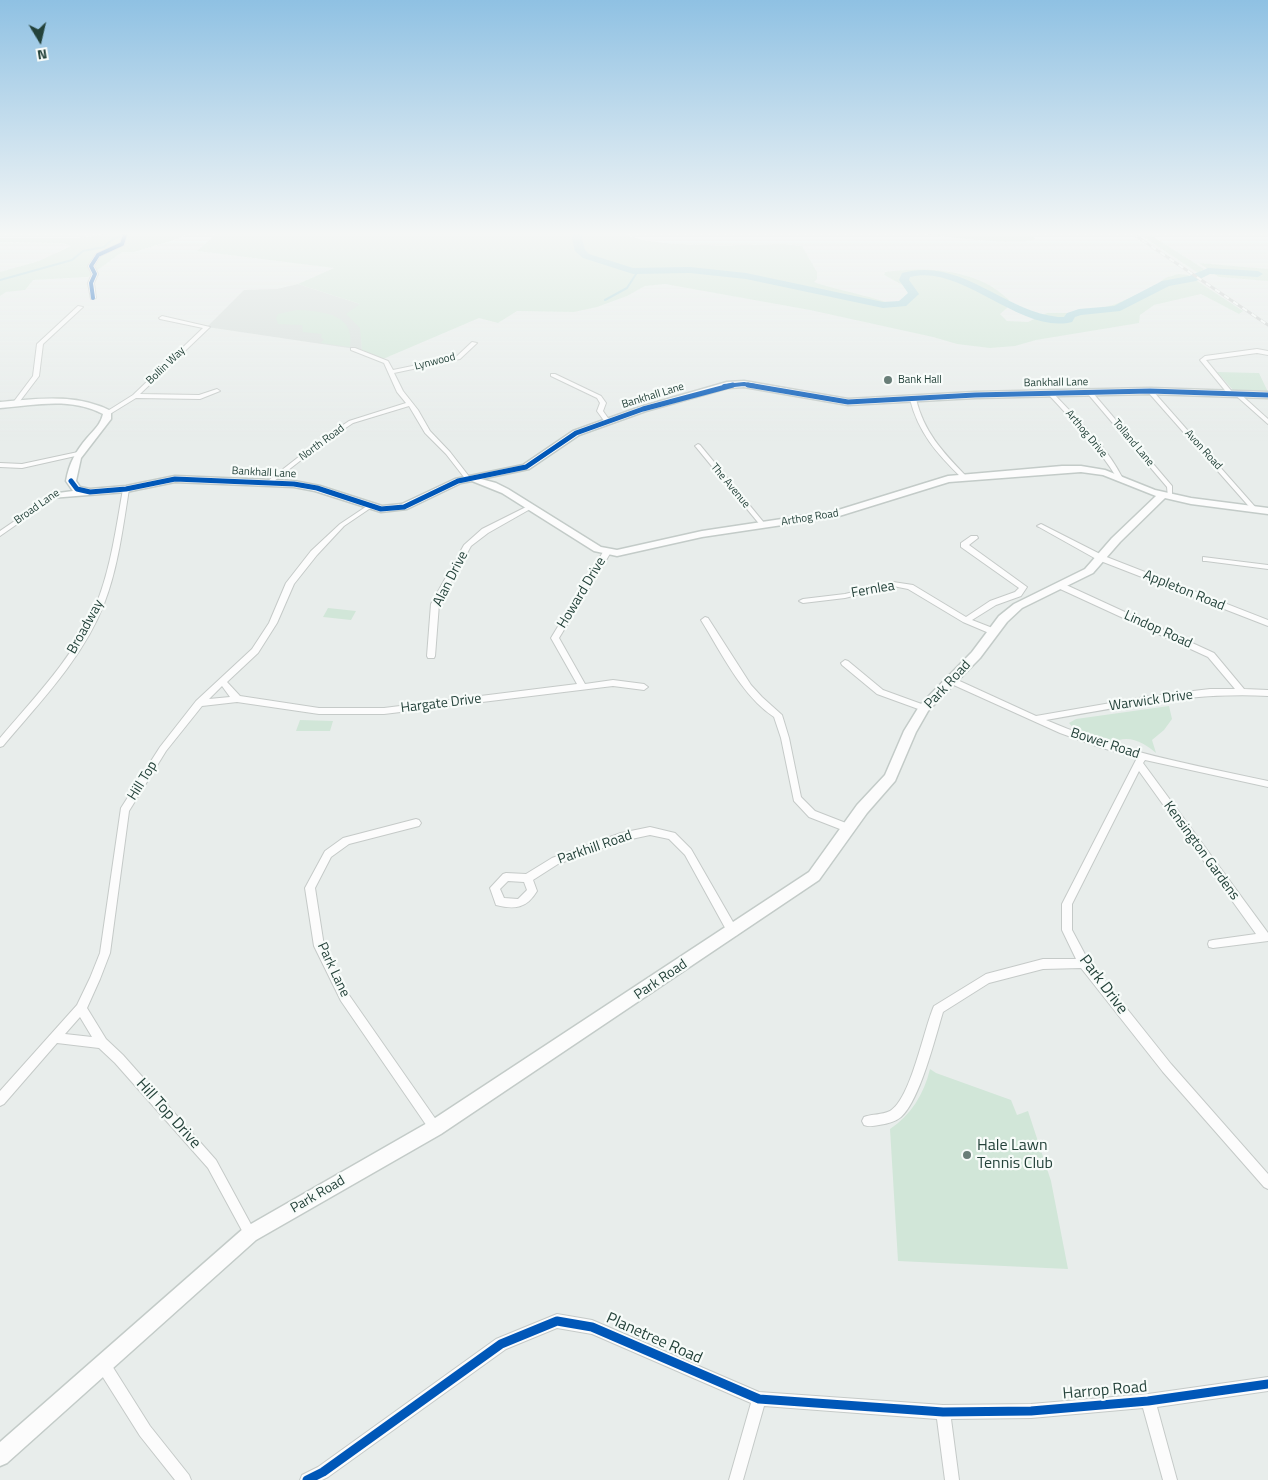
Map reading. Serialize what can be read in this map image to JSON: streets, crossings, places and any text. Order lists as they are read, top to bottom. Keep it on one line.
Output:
{"streets":{"street":["Lynwood","Bollin Way","Bankhall Lane","Arthog Drive","North Road","Tolland Lane","Avon Road","The Avenue","Broad Lane","Arthog Road","Alan Drive","Fernlea","Appleton Road","Howard Drive","Broadway","Lindop Road","Park Road","Warwick Drive","Hargate Drive","Bower Road","Hill Top","Parkhill Road","Kensington Gardens","Park Lane","Park Drive","Hill Top Drive","Planetree Road","Harrop Road"]},"crossings":[["Bollin Way","Broad Lane"],["Bankhall Lane","Arthog Drive"],["Bankhall Lane","North Road"],["Bankhall Lane","Tolland Lane"],["Bankhall Lane","Avon Road"],["Bankhall Lane","Broad Lane"],["Bankhall Lane","Broadway"],["Bankhall Lane","Hill Top"],["Arthog Drive","Arthog Road"],["Tolland Lane","Arthog Road"],["Tolland Lane","Park Road"],["The Avenue","Arthog Road"],["Arthog Road","Howard Drive"],["Arthog Road","Park Road"],["Fernlea","Park Road"],["Appleton Road","Park Road"],["Howard Drive","Hargate Drive"],["Lindop Road","Park Road"],["Lindop Road","Warwick Drive"],["Park Road","Bower Road"],["Park Road","Parkhill Road"],["Park Road","Park Lane"],["Park Road","Hill Top Drive"],["Warwick Drive","Bower Road"],["Hargate Drive","Hill Top"],["Bower Road","Kensington Gardens"],["Bower Road","Park Drive"],["Hill Top","Hill Top Drive"],["Kensington Gardens","Park Drive"],["Planetree Road","Harrop Road"]],"places":["Bank Hall","Hale Lawn Tennis Club"],"north":"bottom"}
